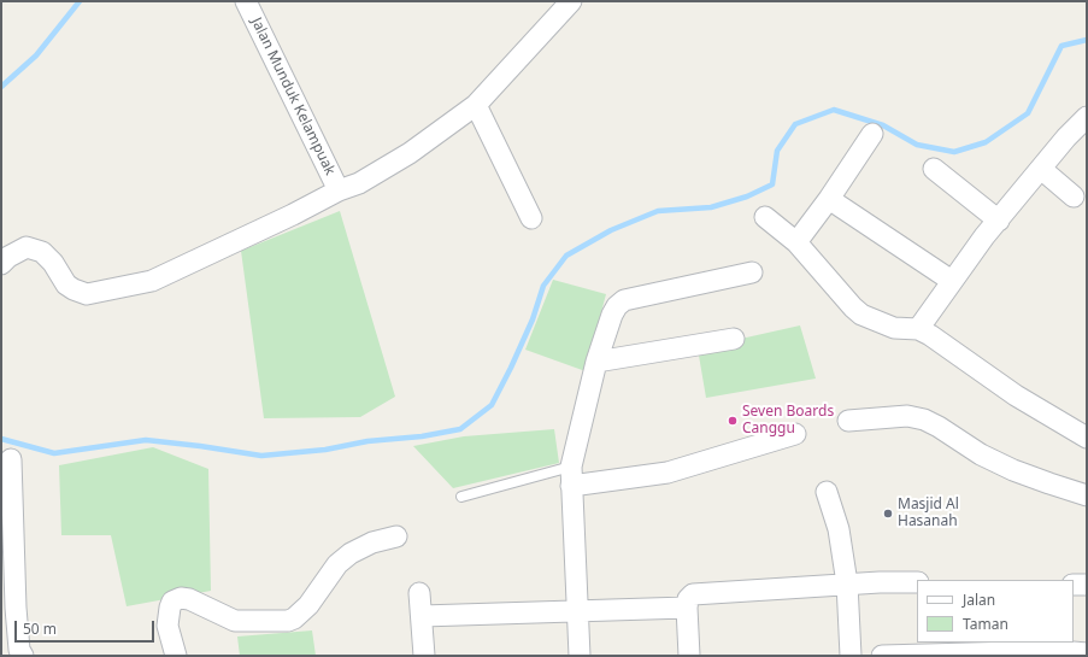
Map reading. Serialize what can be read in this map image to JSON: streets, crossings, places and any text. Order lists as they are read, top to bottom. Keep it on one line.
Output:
{"streets":{"street":["Jalan Munduk Kelampuak"]},"places":["Seven Boards Canggu","Masjid Al Hasanah"],"legend":["Jalan","Taman"],"scale_bar":"50 m"}
